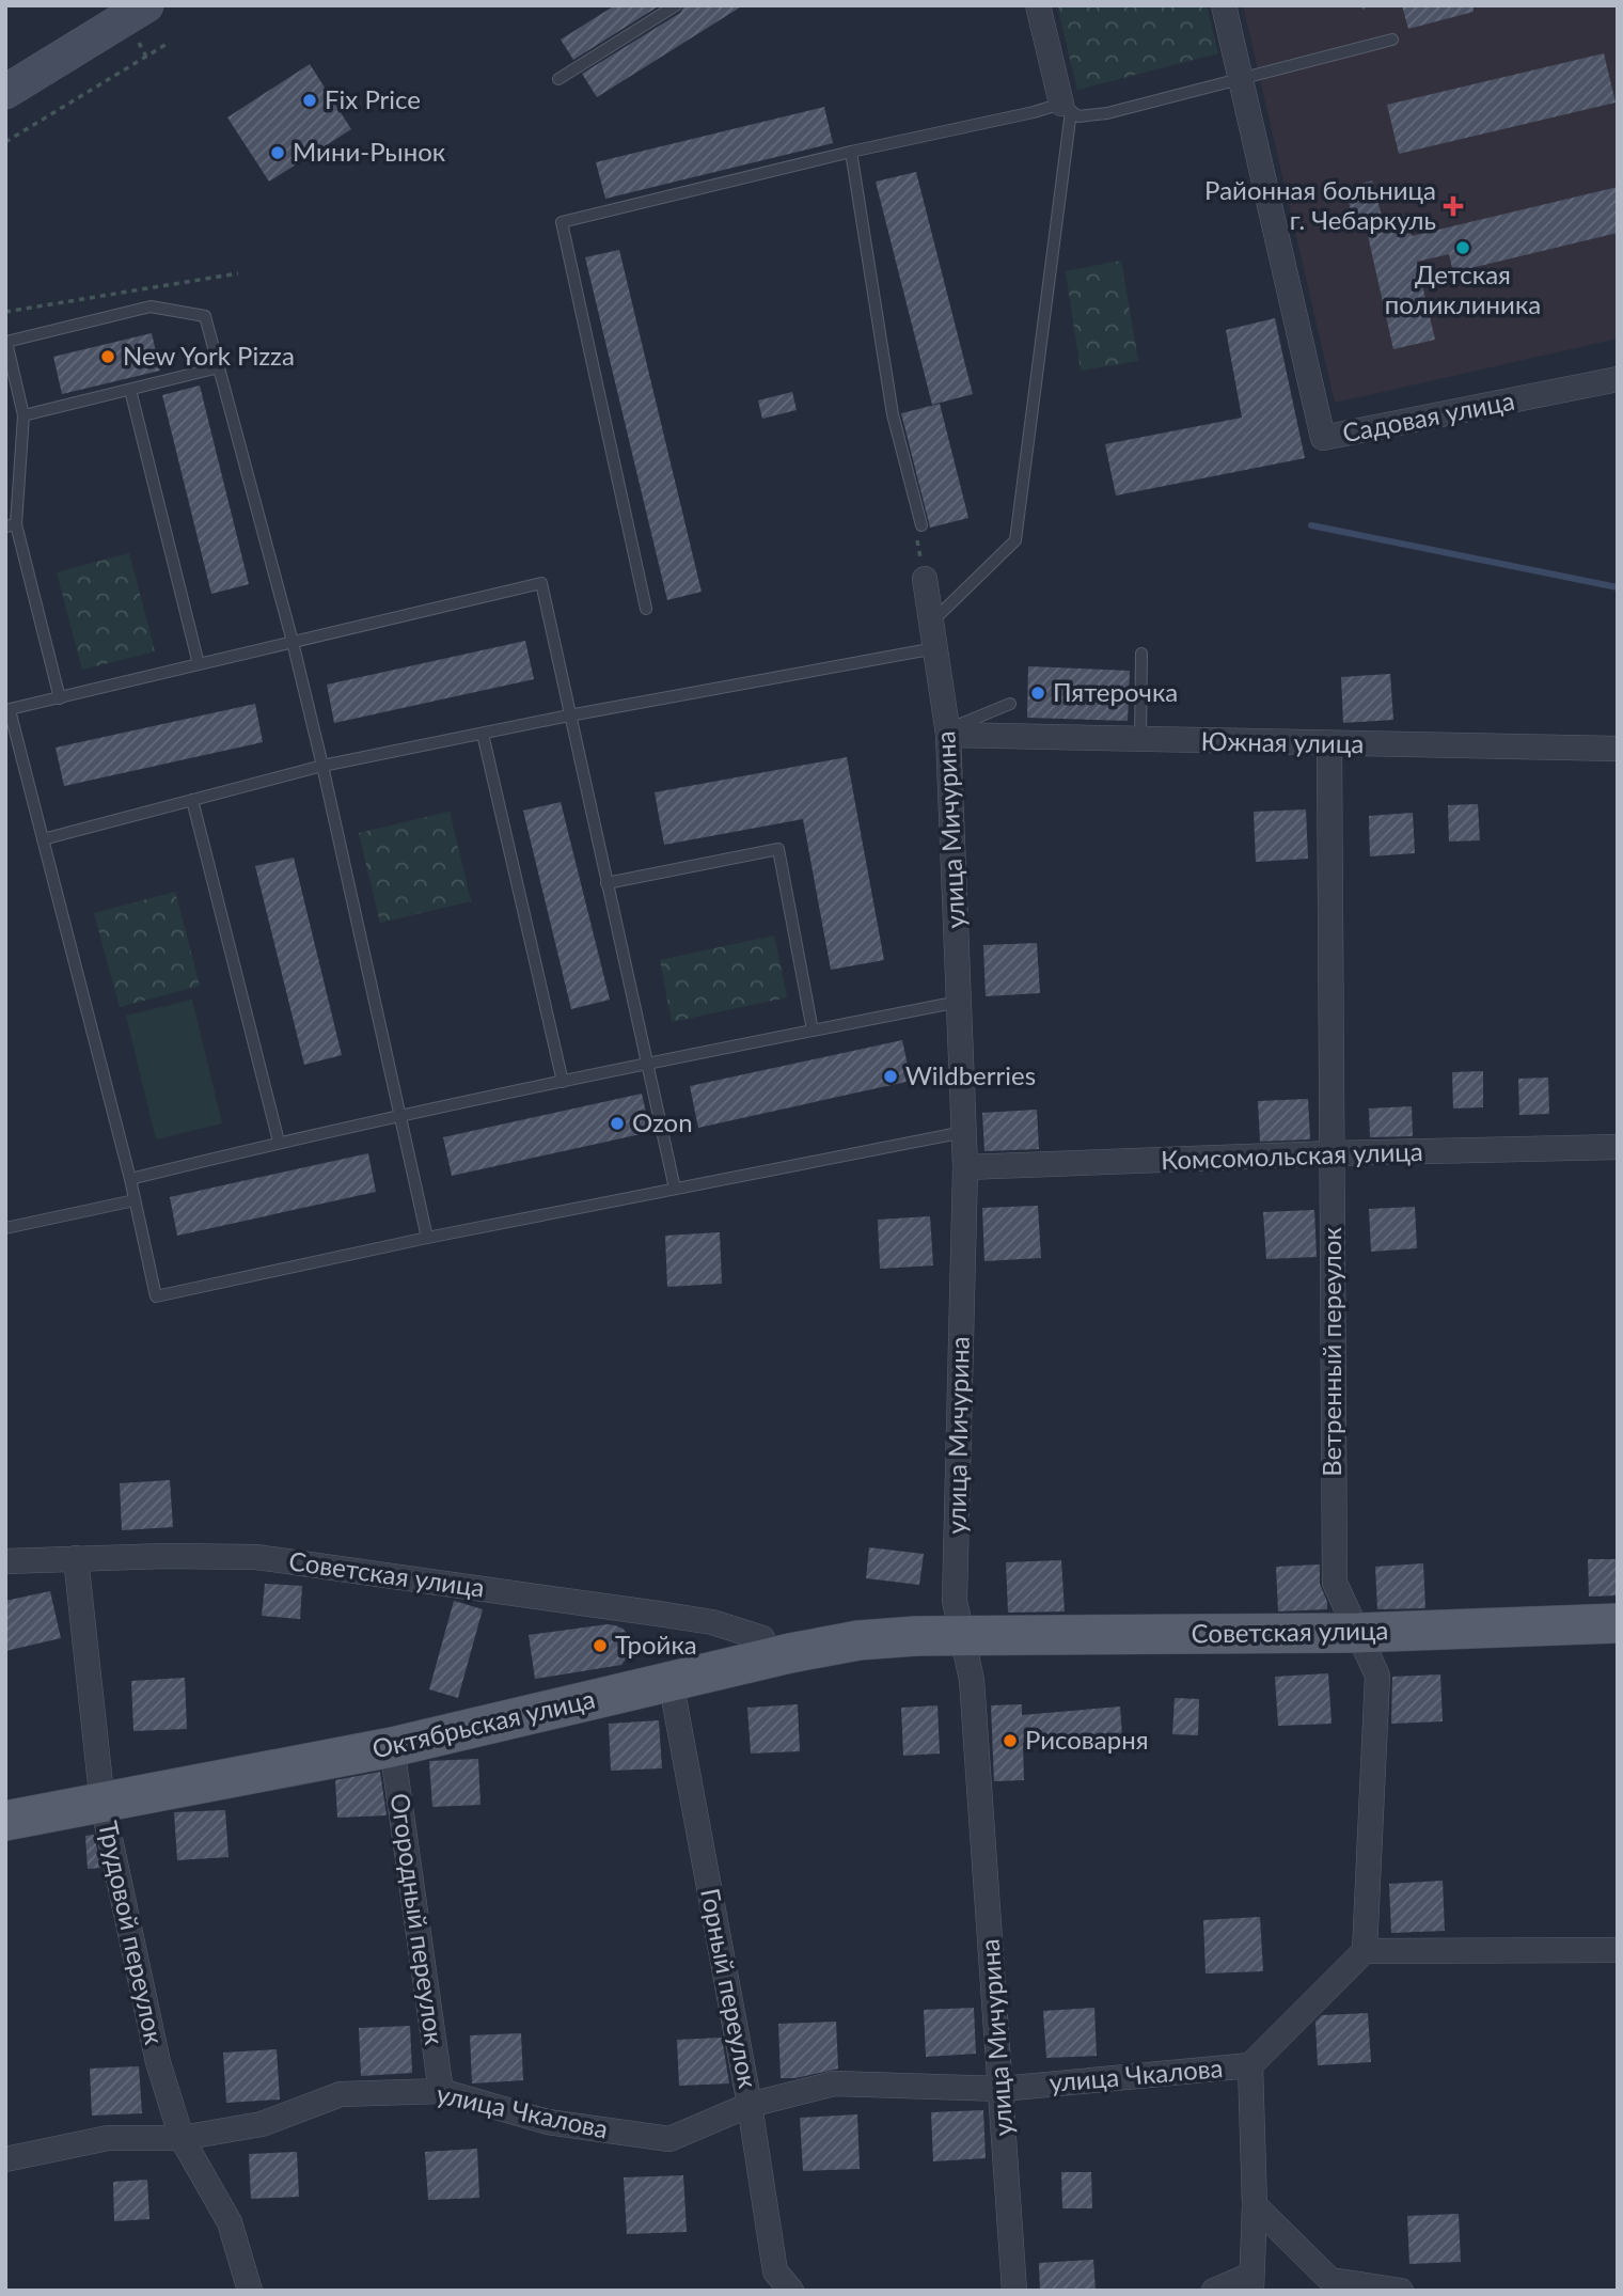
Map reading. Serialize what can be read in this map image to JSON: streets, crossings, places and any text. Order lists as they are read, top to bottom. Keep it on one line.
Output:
{"streets":{"main road":["Советская улица","Октябрьская улица"],"street":["Садовая улица","Южная улица","улица Мичурина","Комсомольская улица","Ветренный переулок","Огородный переулок","Трудовой переулок","Горный переулок","улица Чкалова"]},"crossings":[["Южная улица","улица Мичурина"],["Южная улица","Ветренный переулок"],["улица Мичурина","Комсомольская улица"],["улица Мичурина","Советская улица"],["улица Мичурина","Октябрьская улица"],["улица Мичурина","улица Чкалова"],["Комсомольская улица","Ветренный переулок"],["Ветренный переулок","Советская улица"],["Ветренный переулок","улица Чкалова"],["Советская улица","Октябрьская улица"],["Советская улица","Трудовой переулок"],["Октябрьская улица","Огородный переулок"],["Октябрьская улица","Трудовой переулок"],["Октябрьская улица","Горный переулок"],["Огородный переулок","улица Чкалова"],["Трудовой переулок","улица Чкалова"],["Горный переулок","улица Чкалова"]],"places":{"other":["Fix Price","Мини-Рынок","Детская поликлиника","New York Pizza","Пятерочка","Wildberries","Ozon","Тройка","Рисоварня"],"health":["Районная больница г. Чебаркуль"]}}
